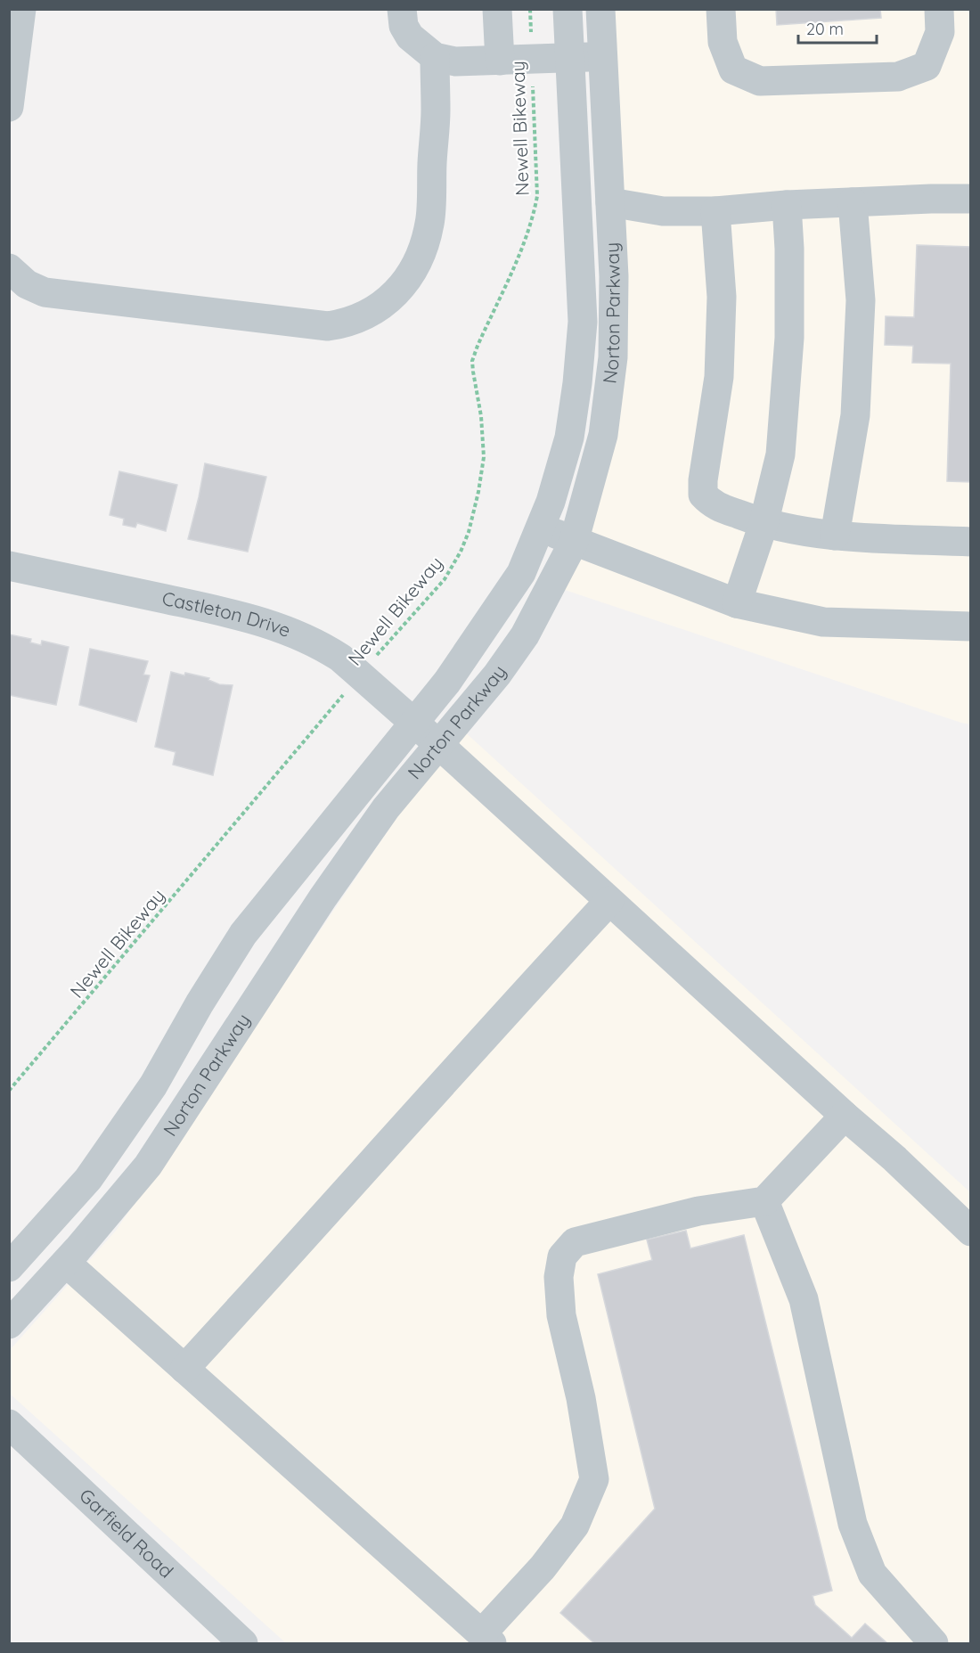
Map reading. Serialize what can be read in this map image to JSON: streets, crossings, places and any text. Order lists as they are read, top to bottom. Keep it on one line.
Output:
{"streets":{"street":["Norton Parkway","Castleton Drive","Garfield Road"],"path":["Newell Bikeway"]},"crossings":[["Newell Bikeway","Castleton Drive"],["Norton Parkway","Castleton Drive"]],"scale_bar":"20 m"}
